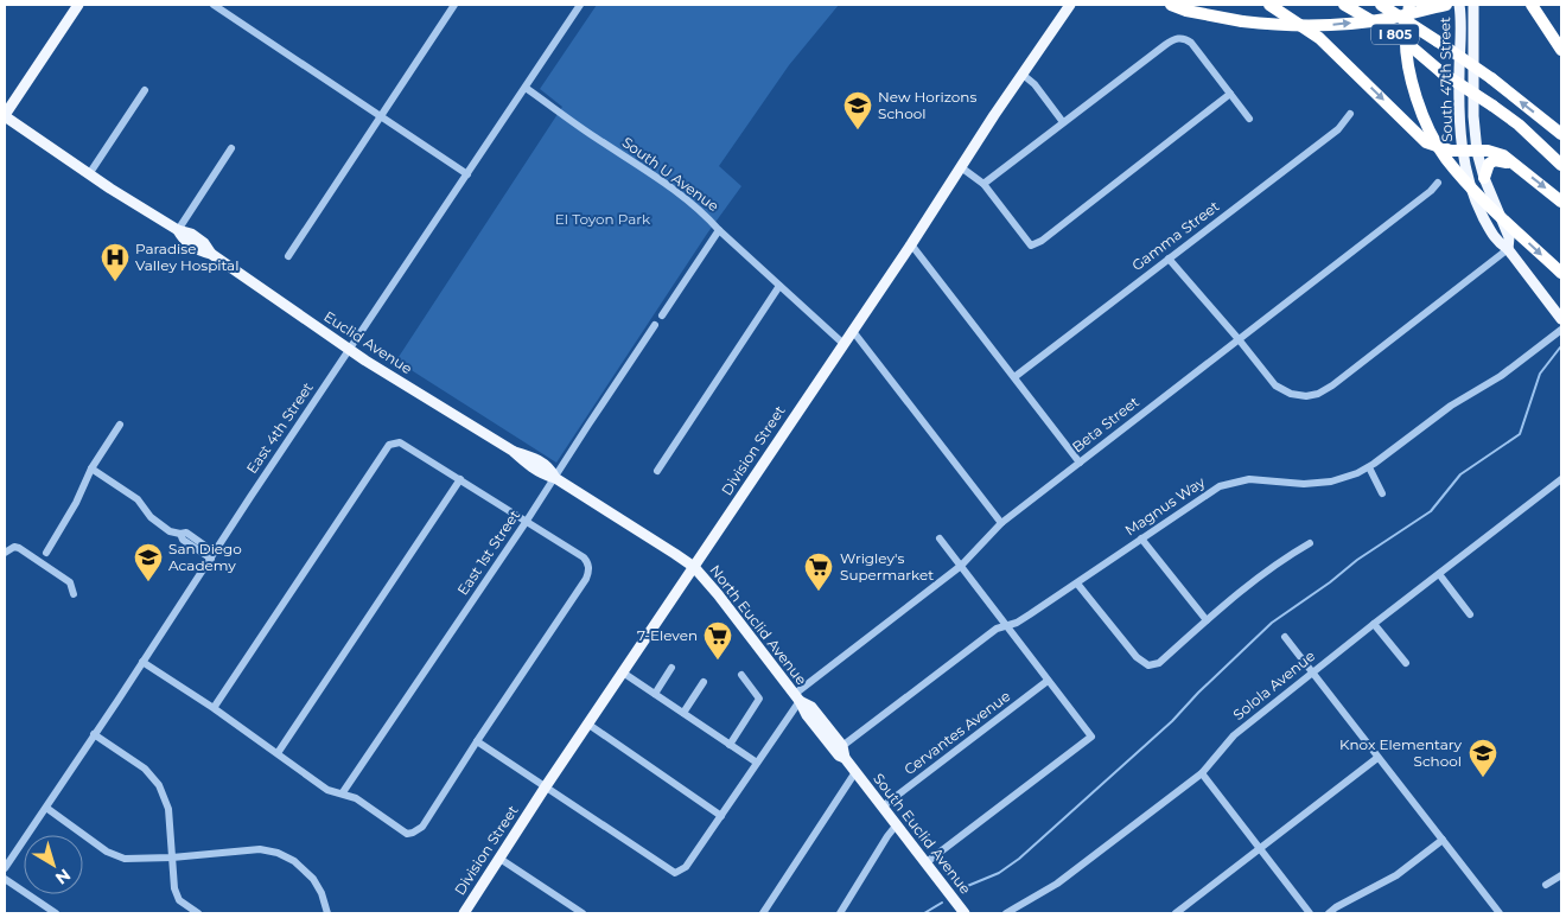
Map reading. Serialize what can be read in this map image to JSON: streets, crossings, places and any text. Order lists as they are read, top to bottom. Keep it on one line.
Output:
{"streets":{"highway":["I 805"],"main road":["South 47th Street","Euclid Avenue","Division Street","North Euclid Avenue","South Euclid Avenue"],"street":["South U Avenue","Gamma Street","Beta Street","East 4th Street","Magnus Way","East 1st Street","Solola Avenue","Cervantes Avenue"]},"crossings":[["South U Avenue","East 4th Street"],["South U Avenue","Division Street"],["Euclid Avenue","East 4th Street"],["Euclid Avenue","Division Street"],["Euclid Avenue","East 1st Street"],["Euclid Avenue","North Euclid Avenue"],["Beta Street","Division Street"],["Beta Street","North Euclid Avenue"],["Division Street","North Euclid Avenue"],["Magnus Way","North Euclid Avenue"],["North Euclid Avenue","South Euclid Avenue"],["Cervantes Avenue","South Euclid Avenue"]],"parks":["El Toyon Park"],"places":{"school or university":["New Horizons School","San Diego Academy","Knox Elementary School"],"hospital":["Paradise Valley Hospital"],"supermarket":["Wrigley's Supermarket","7-Eleven"]},"north":"bottom right"}
